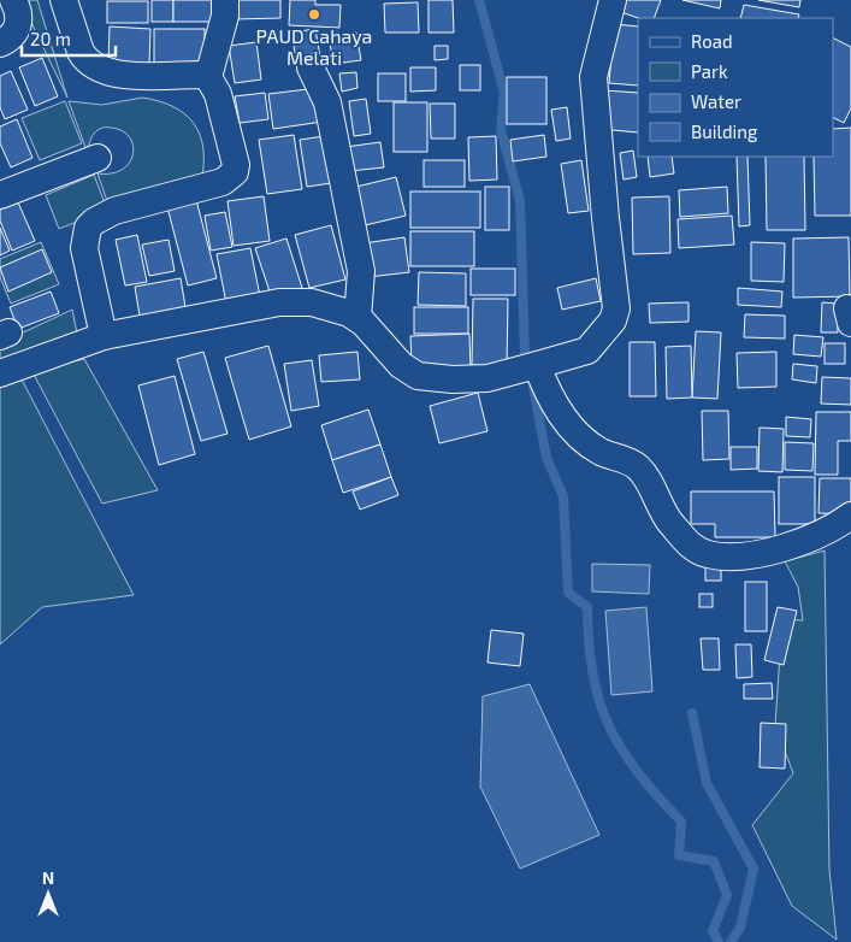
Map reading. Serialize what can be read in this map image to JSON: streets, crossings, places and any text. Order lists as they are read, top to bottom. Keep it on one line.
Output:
{"places":["PAUD Cahaya Melati"],"legend":["Road","Park","Water","Building"],"scale_bar":"20 m","north":"top"}
